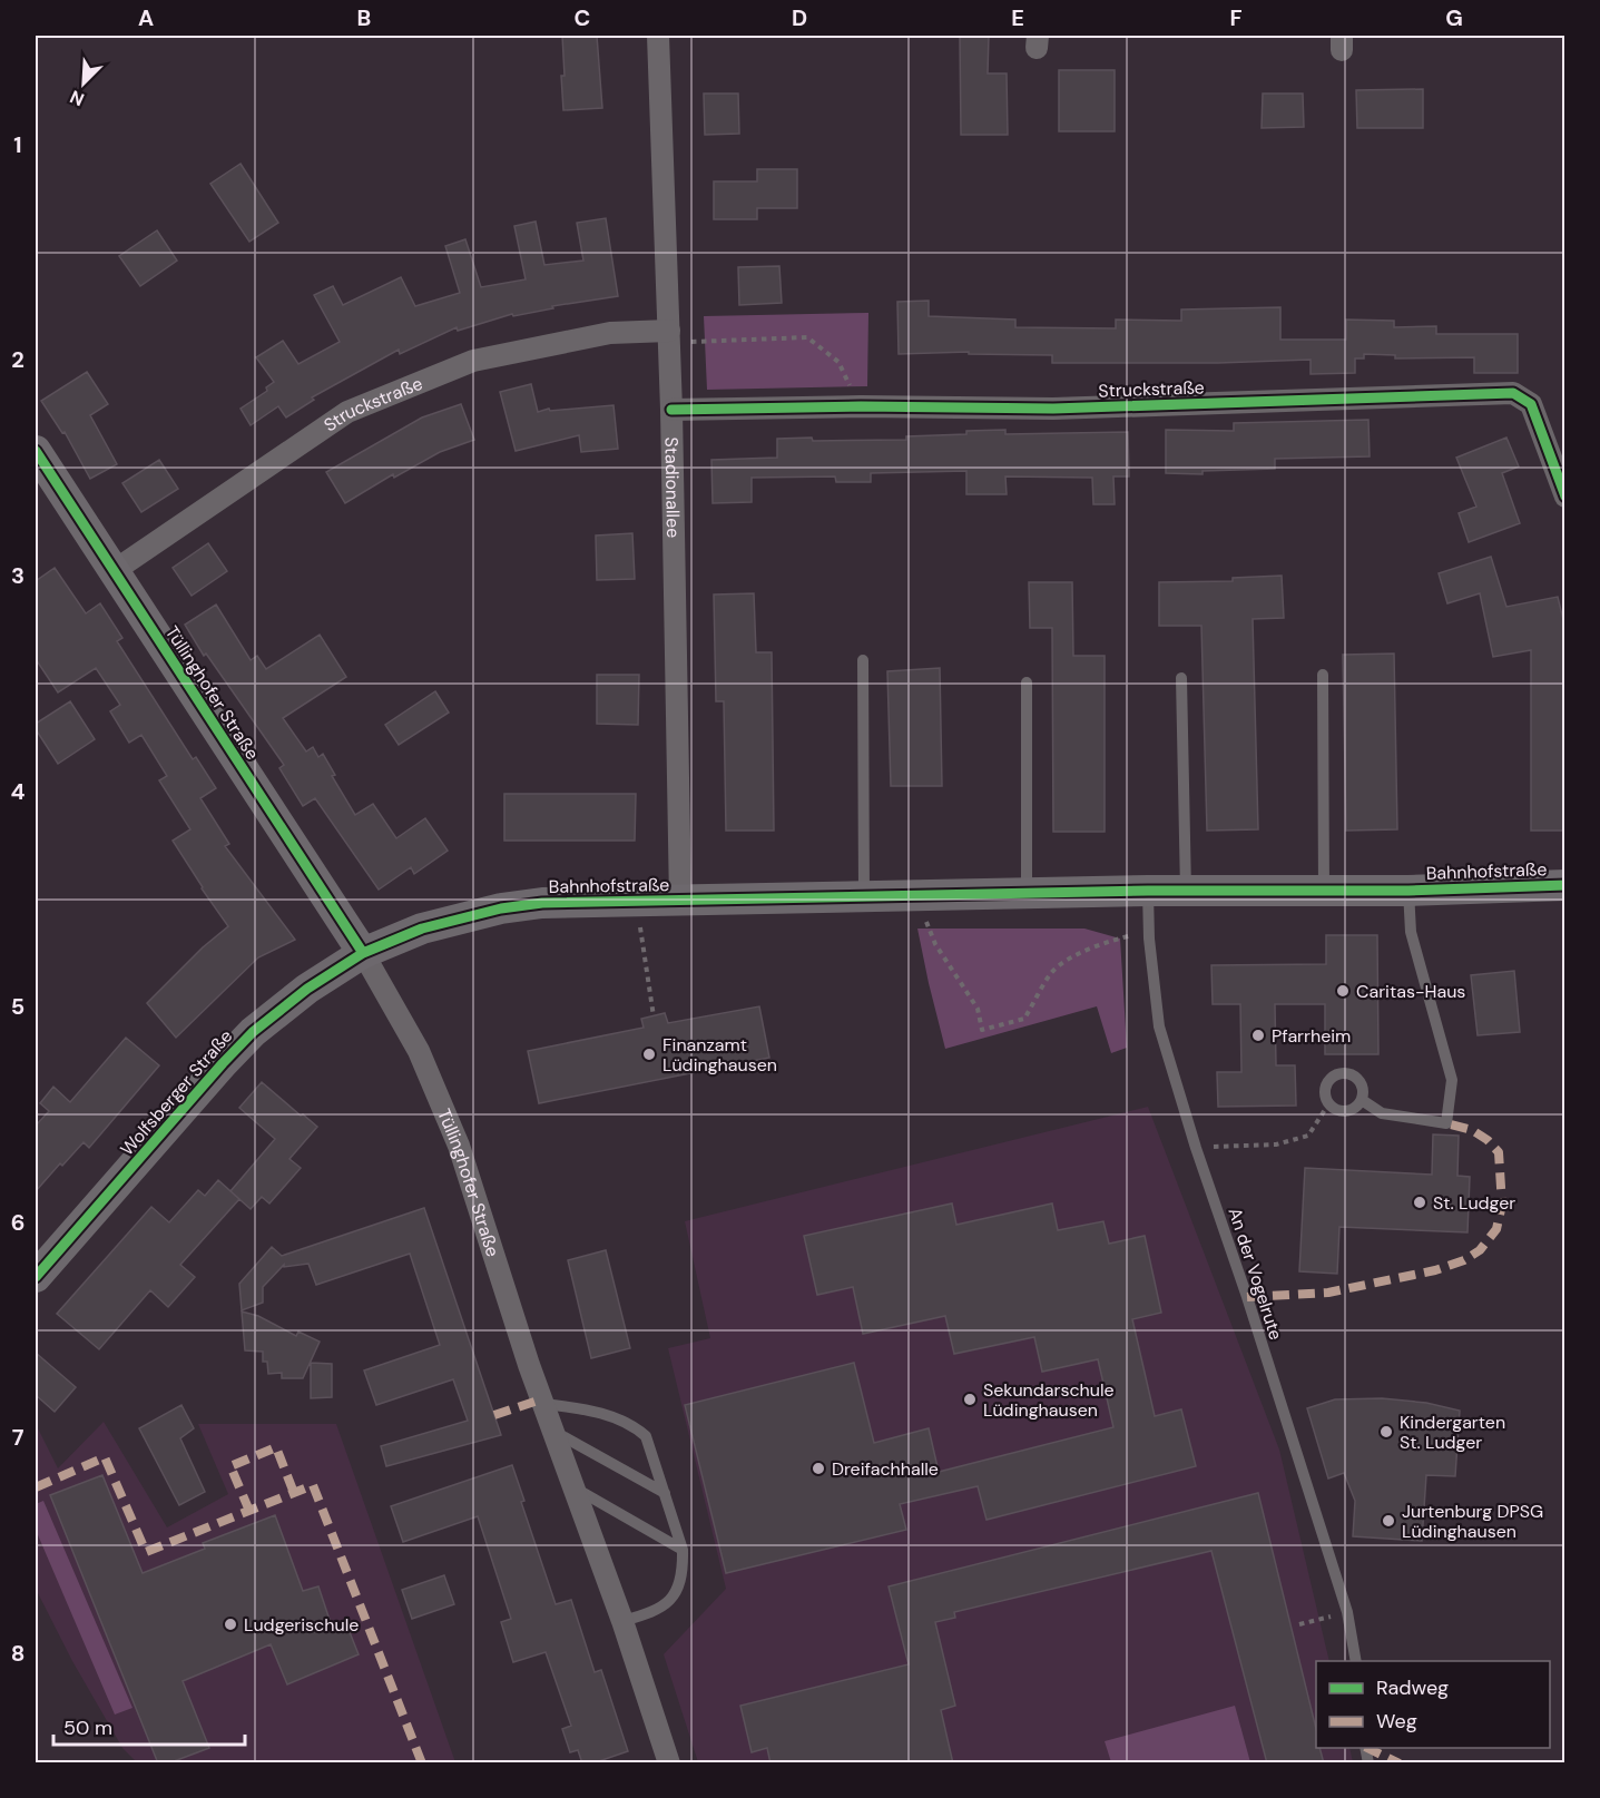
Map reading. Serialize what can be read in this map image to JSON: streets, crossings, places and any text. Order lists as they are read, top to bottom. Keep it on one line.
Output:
{"streets":{"main road":["Tüllinghofer Straße","Bahnhofstraße","Wolfsberger Straße"],"street":["Struckstraße","Stadionallee"],"lane":["An der Vogelrute"]},"crossings":[["Struckstraße","Stadionallee"],["Struckstraße","Tüllinghofer Straße"],["Stadionallee","Bahnhofstraße"],["Tüllinghofer Straße","Bahnhofstraße"],["Tüllinghofer Straße","Wolfsberger Straße"],["Bahnhofstraße","Wolfsberger Straße"],["Bahnhofstraße","An der Vogelrute"]],"places":["Caritas-Haus","Pfarrheim","Finanzamt Lüdinghausen","St. Ludger","Sekundarschule Lüdinghausen","Kindergarten St. Ludger","Dreifachhalle","Jurtenburg DPSG Lüdinghausen","Ludgerischule"],"legend":["Radweg","Weg"],"scale_bar":"50 m","north":"bottom left","grid":{"columns":["A","B","C","D","E","F","G"],"rows":["1","2","3","4","5","6","7","8"]}}
